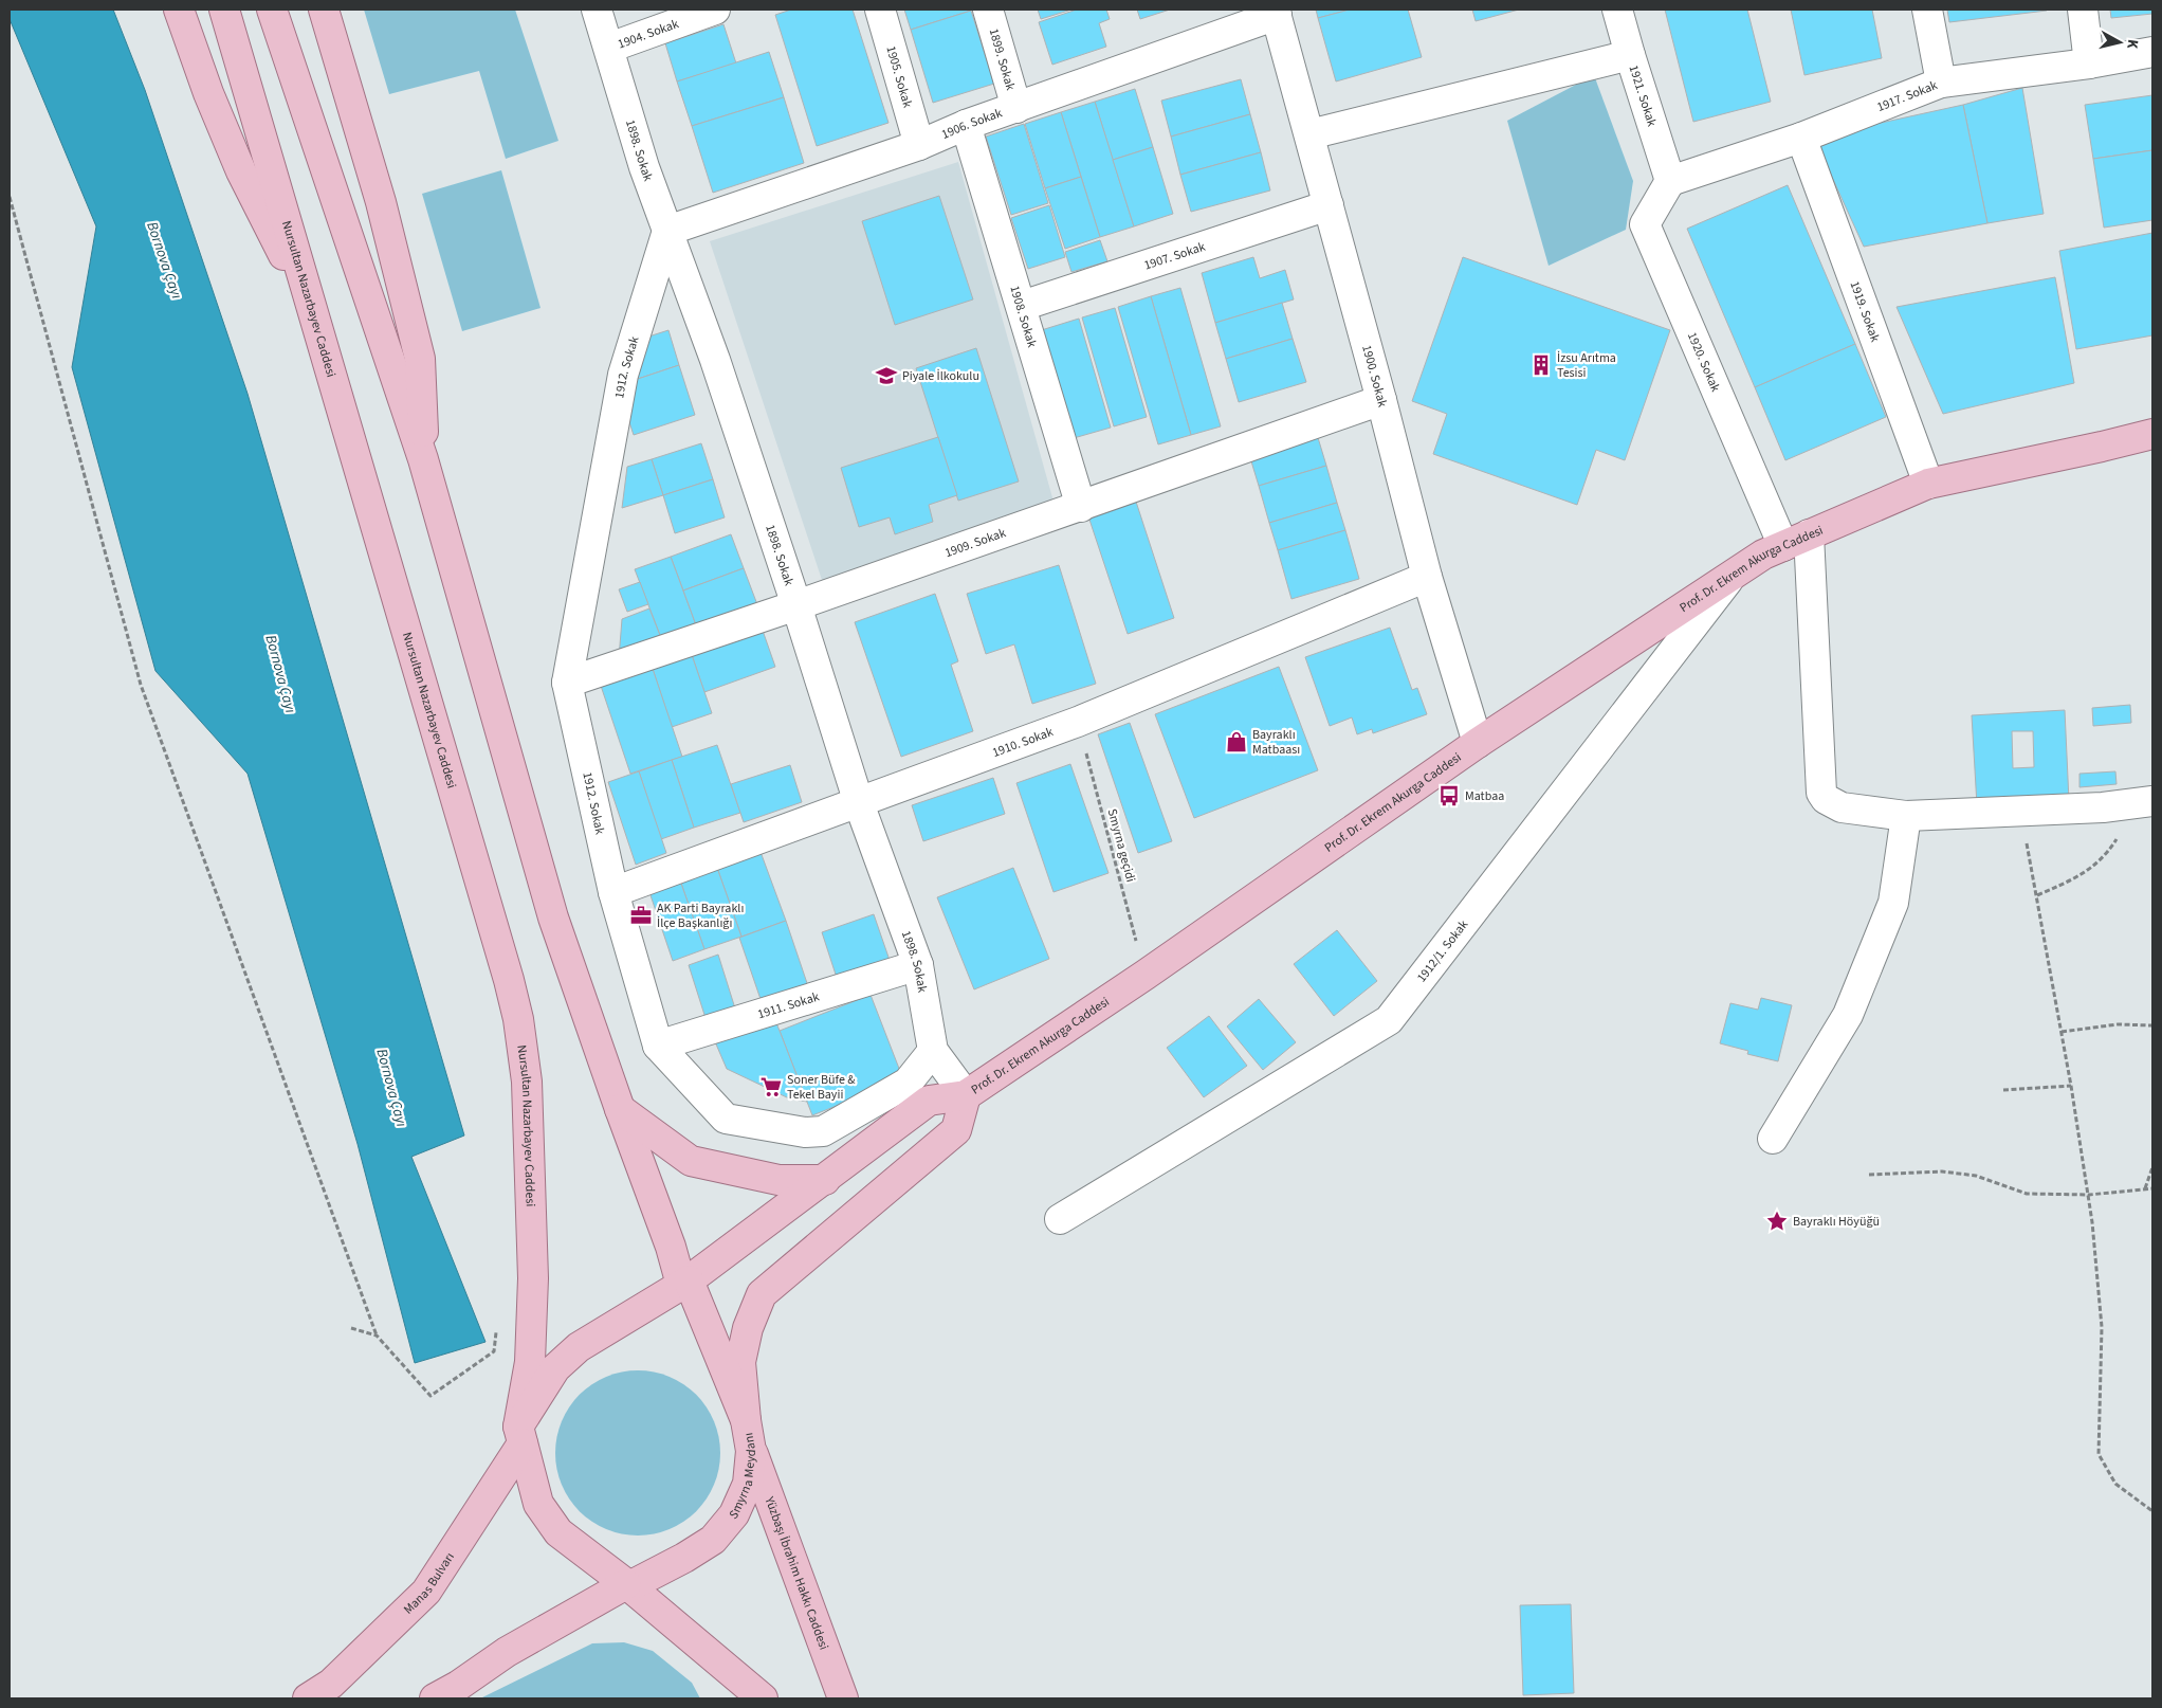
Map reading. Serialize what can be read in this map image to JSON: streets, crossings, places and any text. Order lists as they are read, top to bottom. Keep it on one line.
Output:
{"streets":{"main road":["Nursultan Nazarbayev Caddesi","Prof. Dr. Ekrem Akurga Caddesi","Smyrna Meydanı","Yüzbaşı İbrahim Hakkı Caddesi","Manas Bulvarı"],"street":["1904. Sokak","1899. Sokak","1905. Sokak","1921. Sokak","1917. Sokak","1906. Sokak","1898. Sokak","1907. Sokak","1919. Sokak","1908. Sokak","1920. Sokak","1912. Sokak","1900. Sokak","1909. Sokak","1910. Sokak","1912/1. Sokak","1911. Sokak"],"path":["Smyrna geçidi"]},"crossings":[["1904. Sokak","1898. Sokak"],["1899. Sokak","1906. Sokak"],["1905. Sokak","1906. Sokak"],["1921. Sokak","1917. Sokak"],["1921. Sokak","1920. Sokak"],["1917. Sokak","1919. Sokak"],["1917. Sokak","1920. Sokak"],["1906. Sokak","1898. Sokak"],["1906. Sokak","1908. Sokak"],["1906. Sokak","1912. Sokak"],["1906. Sokak","1900. Sokak"],["1898. Sokak","1912. Sokak"],["1898. Sokak","1909. Sokak"],["1898. Sokak","Prof. Dr. Ekrem Akurga Caddesi"],["1898. Sokak","1910. Sokak"],["1898. Sokak","1911. Sokak"],["1907. Sokak","1908. Sokak"],["1907. Sokak","1900. Sokak"],["Nursultan Nazarbayev Caddesi","Manas Bulvarı"],["1919. Sokak","Prof. Dr. Ekrem Akurga Caddesi"],["1908. Sokak","1909. Sokak"],["1920. Sokak","Prof. Dr. Ekrem Akurga Caddesi"],["1912. Sokak","1909. Sokak"],["1912. Sokak","1910. Sokak"],["1912. Sokak","1911. Sokak"],["1900. Sokak","1909. Sokak"],["1900. Sokak","Prof. Dr. Ekrem Akurga Caddesi"],["1900. Sokak","1910. Sokak"],["Prof. Dr. Ekrem Akurga Caddesi","Smyrna geçidi"],["Prof. Dr. Ekrem Akurga Caddesi","1912/1. Sokak"],["Prof. Dr. Ekrem Akurga Caddesi","Smyrna Meydanı"],["1910. Sokak","Smyrna geçidi"],["Smyrna Meydanı","Yüzbaşı İbrahim Hakkı Caddesi"]],"water":["Bornova Çayı"],"places":{"building":["İzsu Arıtma Tesisi"],"school or university":["Piyale İlkokulu"],"shop":["Bayraklı Matbaası"],"bus stop":["Matbaa"],"office":["AK Parti Bayraklı İlçe Başkanlığı"],"supermarket":["Soner Büfe & Tekel Bayii"],"place":["Bayraklı Höyüğü"]},"north":"right"}
